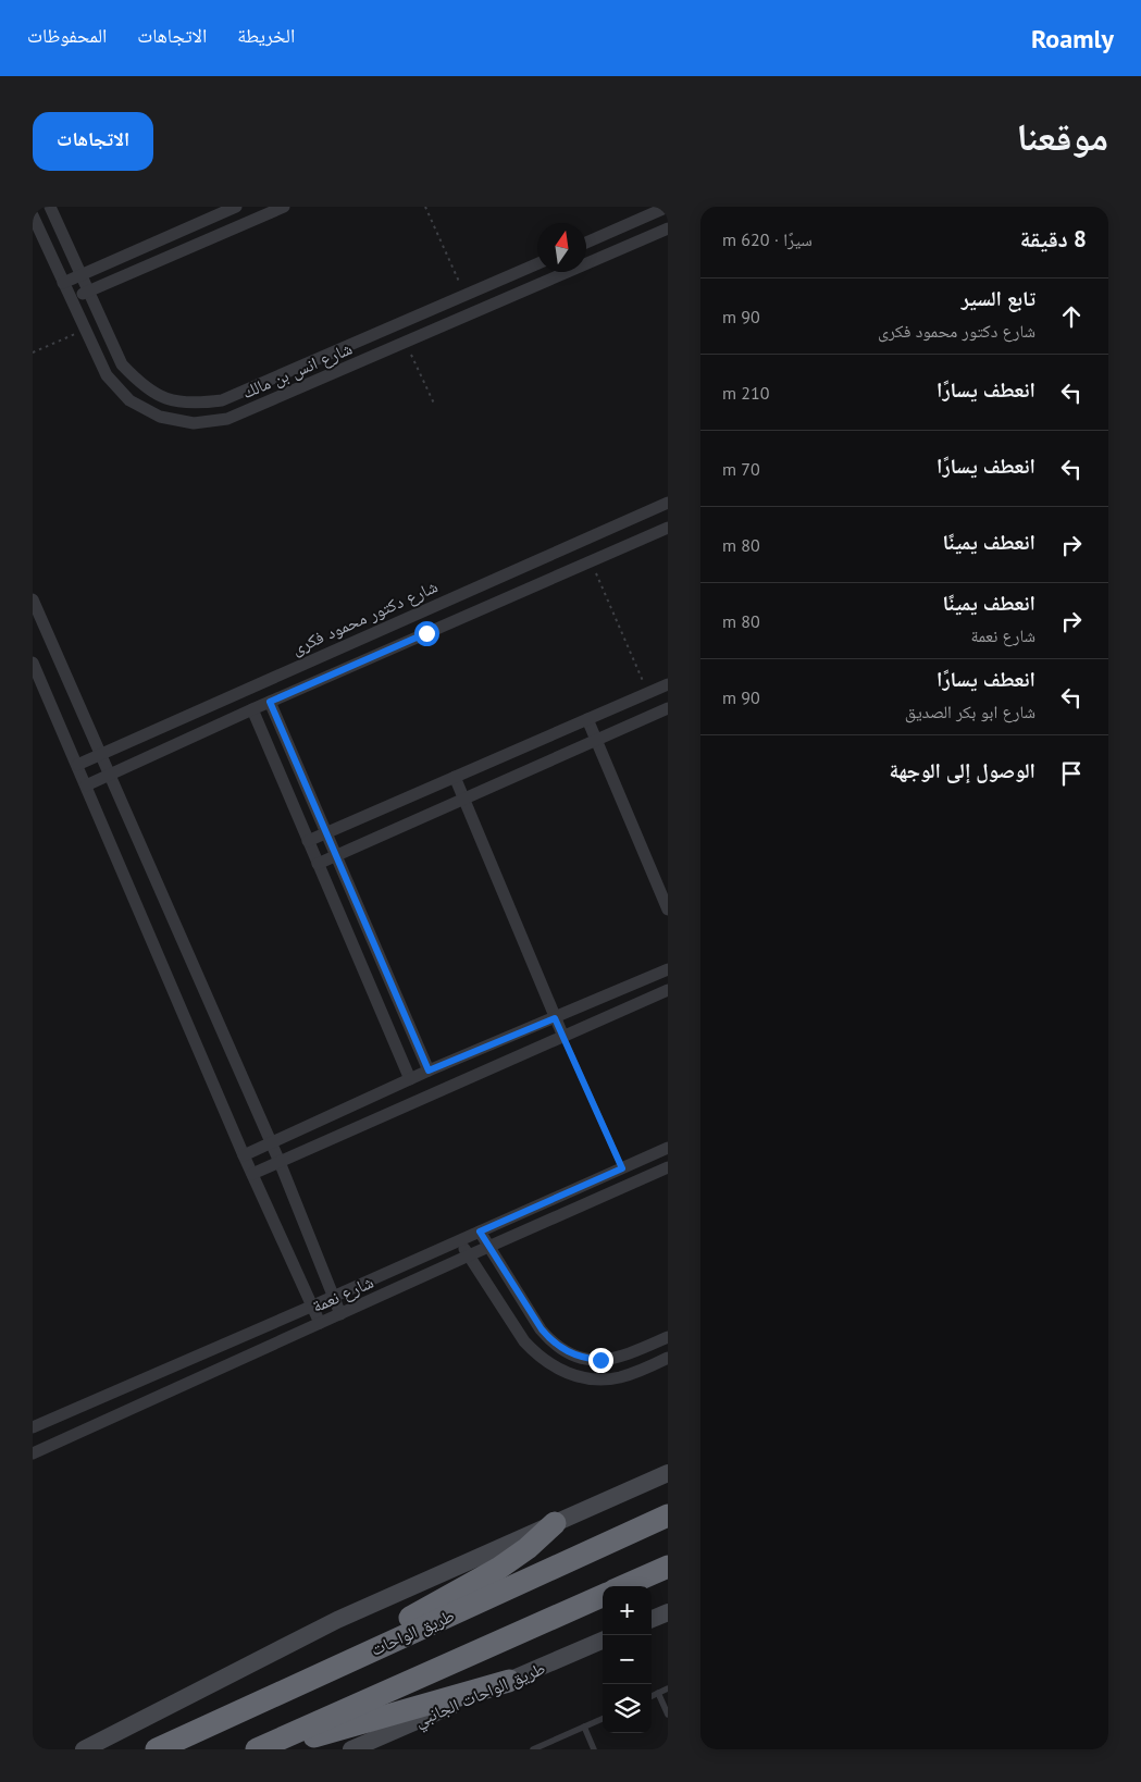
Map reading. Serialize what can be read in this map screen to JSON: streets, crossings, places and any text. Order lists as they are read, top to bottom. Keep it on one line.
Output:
{"streets":{"highway":["طريق الواحات"],"street":["شارع انس بن مالك","شارع دكتور محمود فكرى","شارع نعمة","طريق الواحات الجانبي"]},"north":"top","page":{"header":"Roamly","nav":["الخريطة","الاتجاهات","المحفوظات"],"title":"موقعنا","buttons":"الاتجاهات","heading":["8 دقيقة","سيرًا · 620 m"],"list":[["تابع السير","شارع دكتور محمود فكرى","90 m"],["انعطف يسارًا","210 m"],["انعطف يسارًا","70 m"],["انعطف يمينًا","80 m"],["انعطف يمينًا","شارع نعمة","80 m"],["انعطف يسارًا","شارع ابو بكر الصديق","90 m"],"الوصول إلى الوجهة"],"map_buttons":["+","−"]}}
